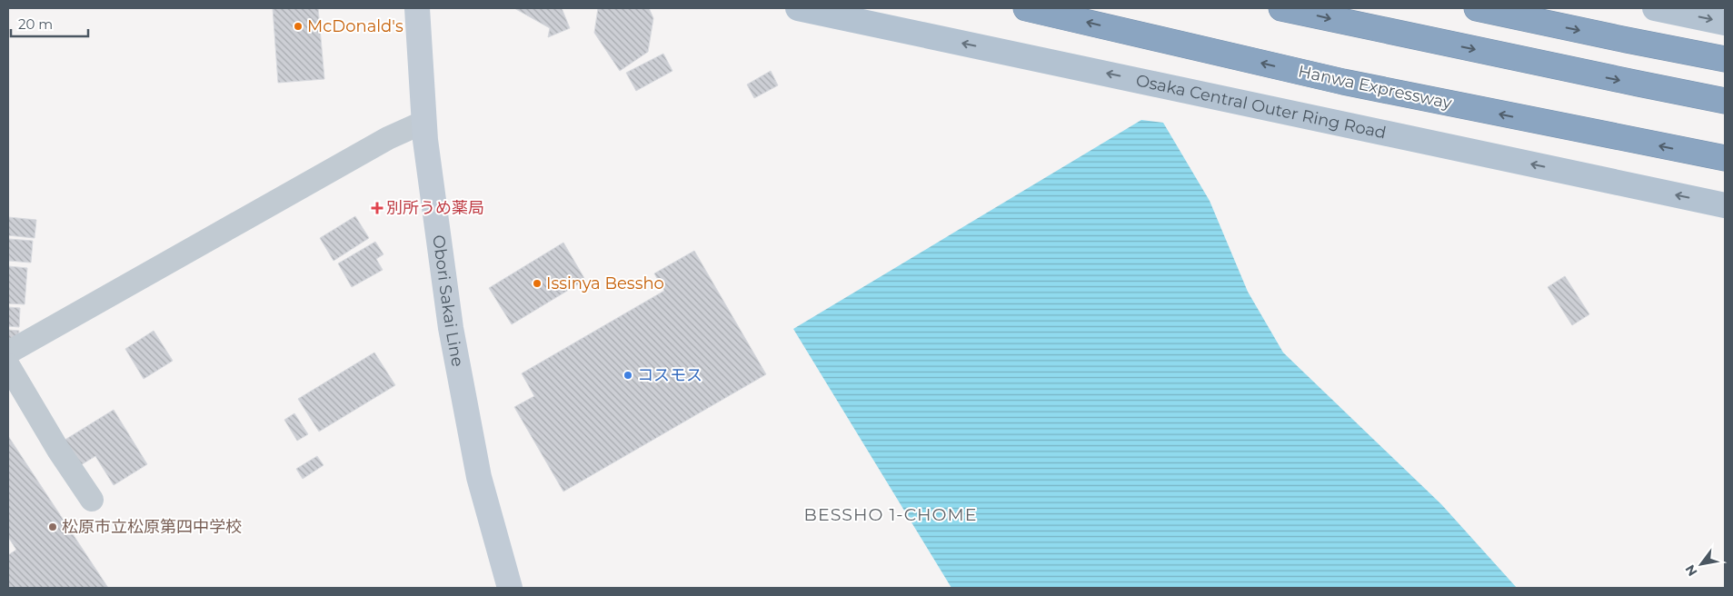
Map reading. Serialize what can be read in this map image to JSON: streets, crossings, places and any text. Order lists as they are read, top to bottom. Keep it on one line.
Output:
{"streets":{"highway":["Hanwa Expressway"],"main road":["Osaka Central Outer Ring Road","Obori Sakai Line"]},"one_way":["Osaka Central Outer Ring Road"],"districts":["BESSHO 1-CHOME"],"places":{"other":["McDonald's","Issinya Bessho","コスモス","松原市立松原第四中学校"],"health":["別所うめ薬局"]},"scale_bar":"20 m","north":"bottom left"}
